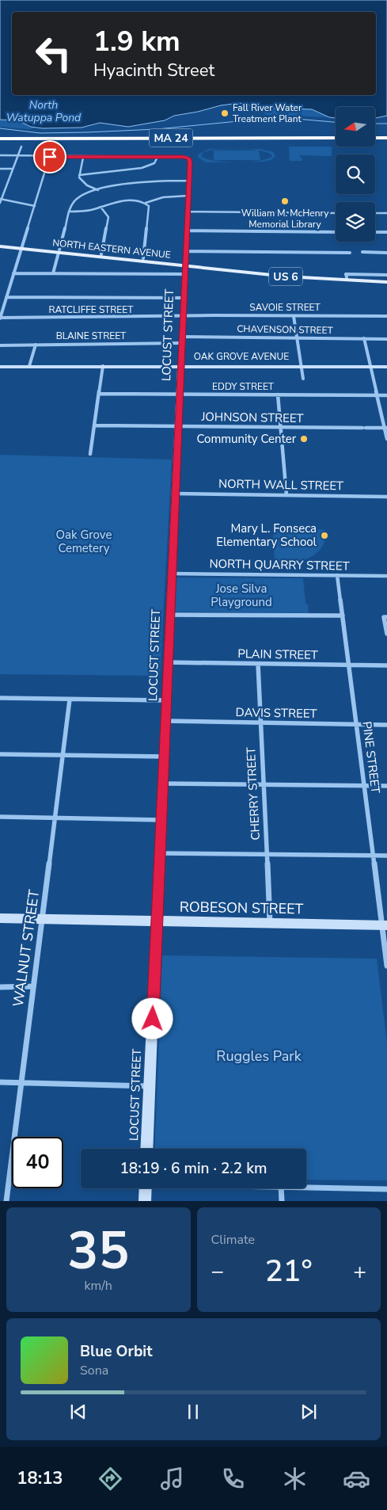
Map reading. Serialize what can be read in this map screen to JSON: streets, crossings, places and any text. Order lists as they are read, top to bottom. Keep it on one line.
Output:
{"streets":{"highway":["MA 24"],"main road":["NORTH EASTERN AVENUE","US 6"],"street":["SAVOIE STREET","RATCLIFFE STREET","CHAVENSON STREET","LOCUST STREET","BLAINE STREET","OAK GROVE AVENUE","EDDY STREET","JOHNSON STREET","NORTH WALL STREET","NORTH QUARRY STREET","PLAIN STREET","DAVIS STREET","PINE STREET","CHERRY STREET","ROBESON STREET","WALNUT STREET"]},"crossings":[["NORTH EASTERN AVENUE","LOCUST STREET"],["SAVOIE STREET","RATCLIFFE STREET"],["SAVOIE STREET","LOCUST STREET"],["RATCLIFFE STREET","LOCUST STREET"],["CHAVENSON STREET","LOCUST STREET"],["CHAVENSON STREET","BLAINE STREET"],["LOCUST STREET","BLAINE STREET"],["LOCUST STREET","OAK GROVE AVENUE"],["LOCUST STREET","EDDY STREET"],["LOCUST STREET","JOHNSON STREET"],["LOCUST STREET","NORTH WALL STREET"],["LOCUST STREET","NORTH QUARRY STREET"],["LOCUST STREET","PLAIN STREET"],["LOCUST STREET","DAVIS STREET"],["LOCUST STREET","ROBESON STREET"],["NORTH QUARRY STREET","PINE STREET"],["PLAIN STREET","PINE STREET"],["PLAIN STREET","CHERRY STREET"],["DAVIS STREET","PINE STREET"],["DAVIS STREET","CHERRY STREET"],["PINE STREET","ROBESON STREET"],["CHERRY STREET","ROBESON STREET"],["ROBESON STREET","WALNUT STREET"]],"water":["North Watuppa Pond"],"parks":["Oak Grove Cemetery","Jose Silva Playground","Ruggles Park"],"places":["Fall River Water Treatment Plant","William M. McHenry Memorial Library","Community Center","Mary L. Fonseca Elementary School"],"north":"left","page":{"turn":["1.9 km","Hyacinth Street"],"limit":"40","trip":"18:19 · 6 min · 2.2 km","tile":[["35","km/h"],"Climate"],"heat":["−","21°","+"],"song":["Blue Orbit","Sona"],"tabs":"18:13"}}
